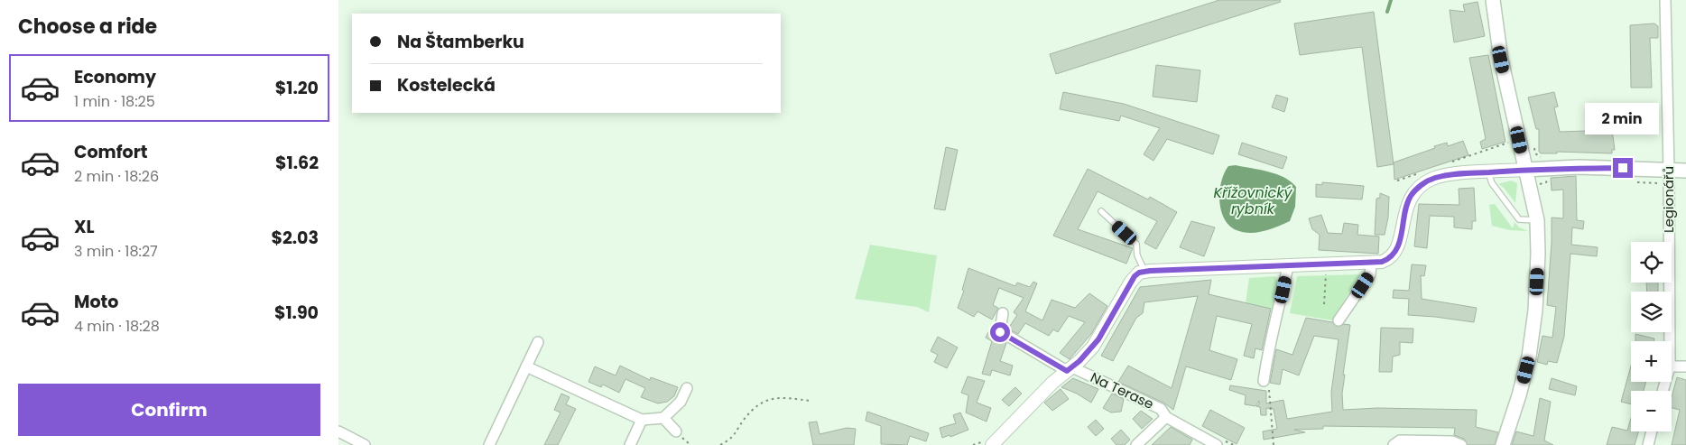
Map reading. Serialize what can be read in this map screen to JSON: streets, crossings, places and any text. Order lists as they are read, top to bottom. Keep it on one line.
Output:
{"streets":{"street":["Legionářů","Na Terase"]},"water":["Křížovnický rybník"],"page":{"heading":"Choose a ride","banner":["Na Štamberku","Kostelecká"],"list":[{"name":"Economy","note":"1 min · 18:25","value":"$1.20"},{"name":"Comfort","note":"2 min · 18:26","value":"$1.62"},{"name":"XL","note":"3 min · 18:27","value":"$2.03"},{"name":"Moto","note":"4 min · 18:28","value":"$1.90"}],"bubble":"2 min","map_buttons":["+","−"],"buttons":"Confirm"}}
